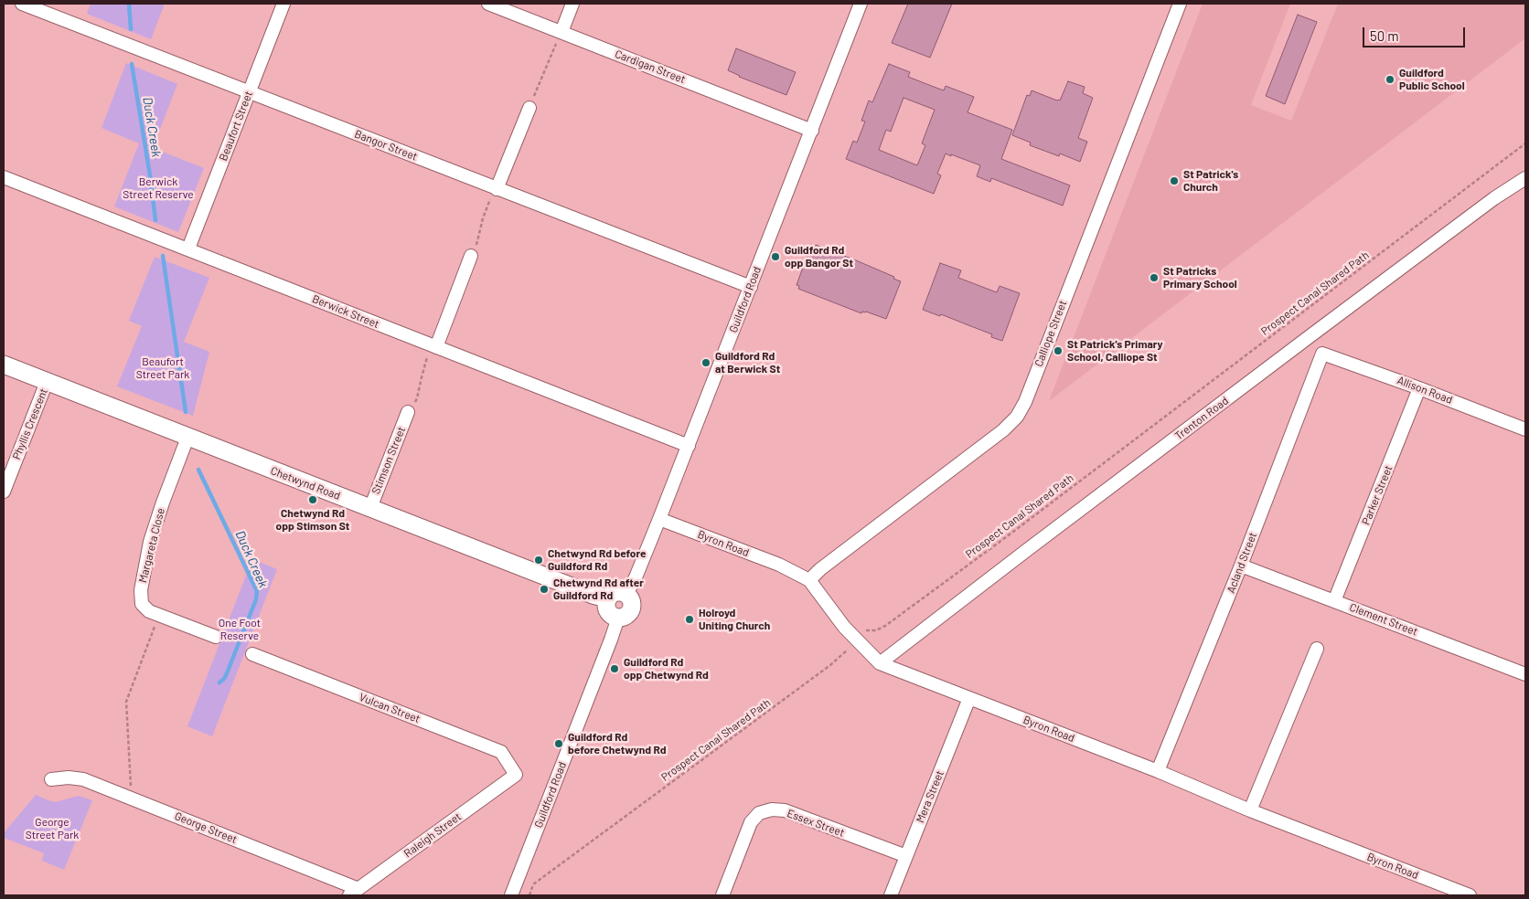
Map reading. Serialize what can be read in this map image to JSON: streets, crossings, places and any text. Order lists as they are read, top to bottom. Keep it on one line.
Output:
{"streets":{"street":["Cardigan Street","Beaufort Street","Bangor Street","Guildford Road","Berwick Street","Calliope Street","Allison Road","Trenton Road","Phyllis Crescent","Stimson Street","Chetwynd Road","Parker Street","Byron Road","Margareta Close","Acland Street","Clement Street","Vulcan Street","Mera Street","Essex Street","George Street","Raleigh Street"],"path":["Prospect Canal Shared Path"]},"crossings":[["Cardigan Street","Guildford Road"],["Beaufort Street","Bangor Street"],["Beaufort Street","Berwick Street"],["Bangor Street","Guildford Road"],["Prospect Canal Shared Path","Byron Road"],["Guildford Road","Berwick Street"],["Guildford Road","Chetwynd Road"],["Guildford Road","Byron Road"],["Calliope Street","Byron Road"],["Allison Road","Parker Street"],["Allison Road","Acland Street"],["Trenton Road","Byron Road"],["Phyllis Crescent","Chetwynd Road"],["Stimson Street","Chetwynd Road"],["Chetwynd Road","Margareta Close"],["Parker Street","Clement Street"],["Byron Road","Acland Street"],["Byron Road","Mera Street"],["Acland Street","Clement Street"],["Vulcan Street","Raleigh Street"],["Mera Street","Essex Street"],["George Street","Raleigh Street"]],"water":["Duck Creek"],"parks":["Berwick Street Reserve","Beaufort Street Park","One Foot Reserve","George Street Park"],"places":["Guildford Public School","St Patrick's Church","Guildford Rd opp Bangor St","St Patricks Primary School","St Patrick's Primary School, Calliope St","Guildford Rd at Berwick St","Chetwynd Rd opp Stimson St","Chetwynd Rd before Guildford Rd","Chetwynd Rd after Guildford Rd","Holroyd Uniting Church","Guildford Rd opp Chetwynd Rd","Guildford Rd before Chetwynd Rd"],"scale_bar":"50 m"}
